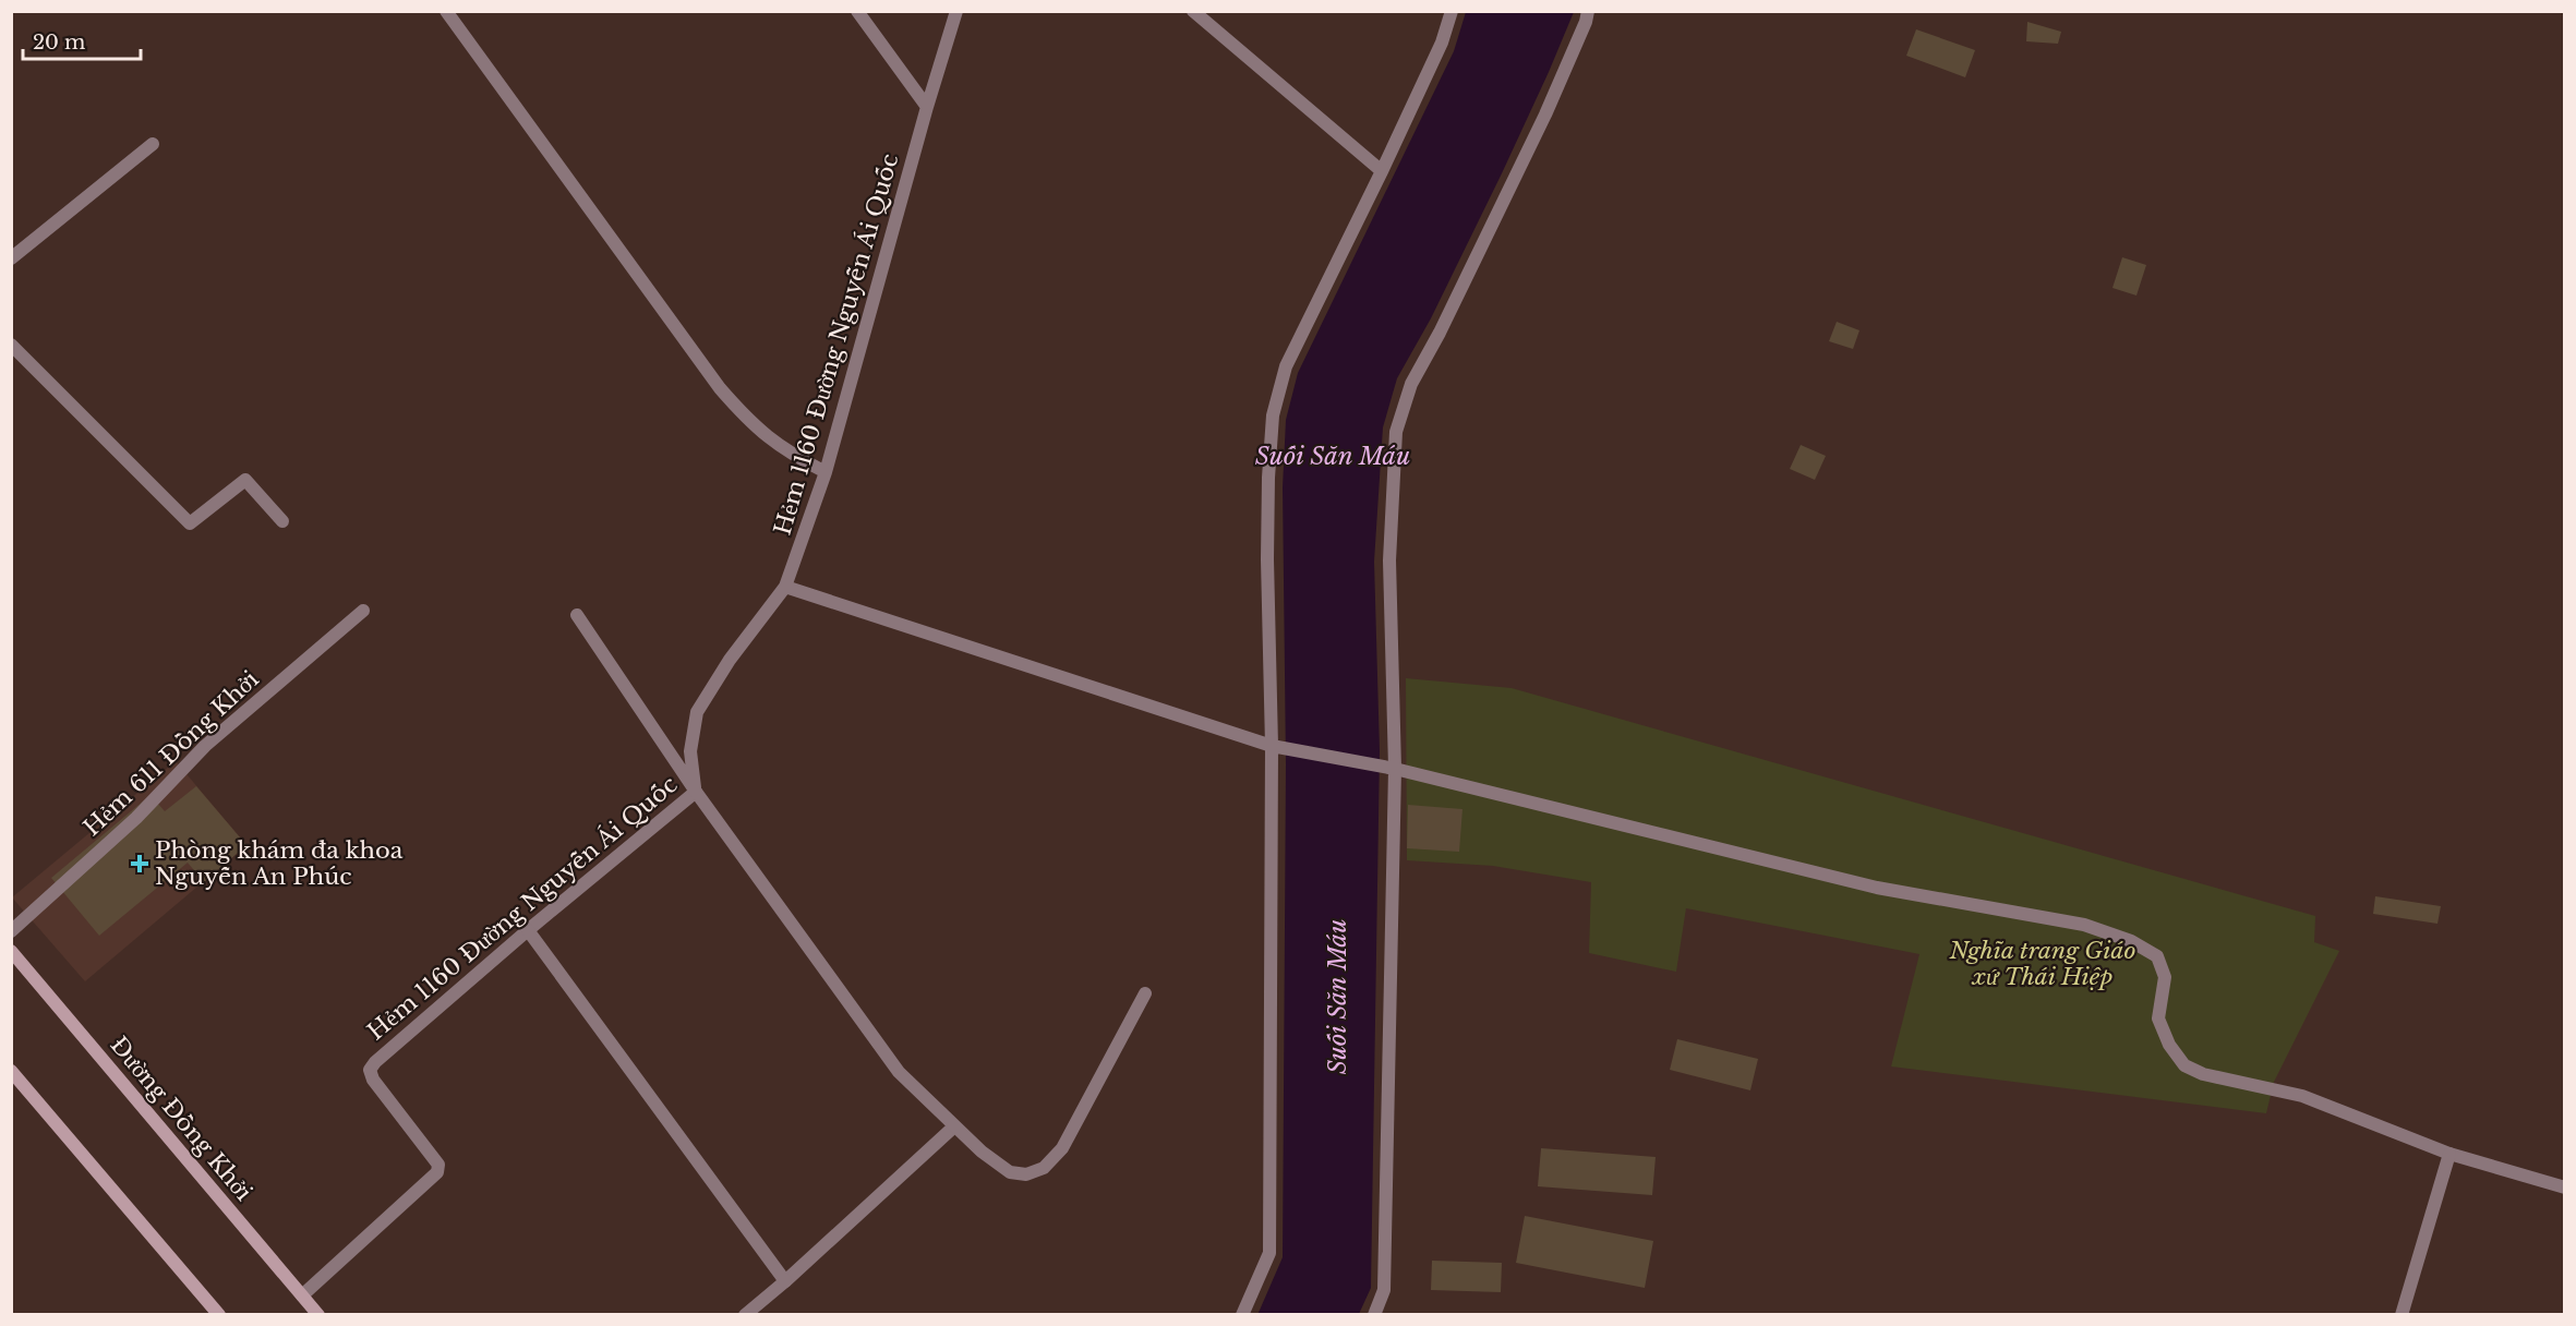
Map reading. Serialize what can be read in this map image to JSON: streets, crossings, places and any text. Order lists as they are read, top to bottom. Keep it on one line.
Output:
{"streets":{"main road":["Đường Đồng Khởi"],"street":["Hẻm 1160 Đường Nguyễn Ái Quốc","Hẻm 611 Đồng Khởi"]},"crossings":[["Hẻm 1160 Đường Nguyễn Ái Quốc","Đường Đồng Khởi"]],"water":["Suối Săn Máu"],"parks":["Nghĩa trang Giáo xứ Thái Hiệp"],"places":{"health":["Phòng khám đa khoa Nguyễn An Phúc"]},"scale_bar":"20 m"}
